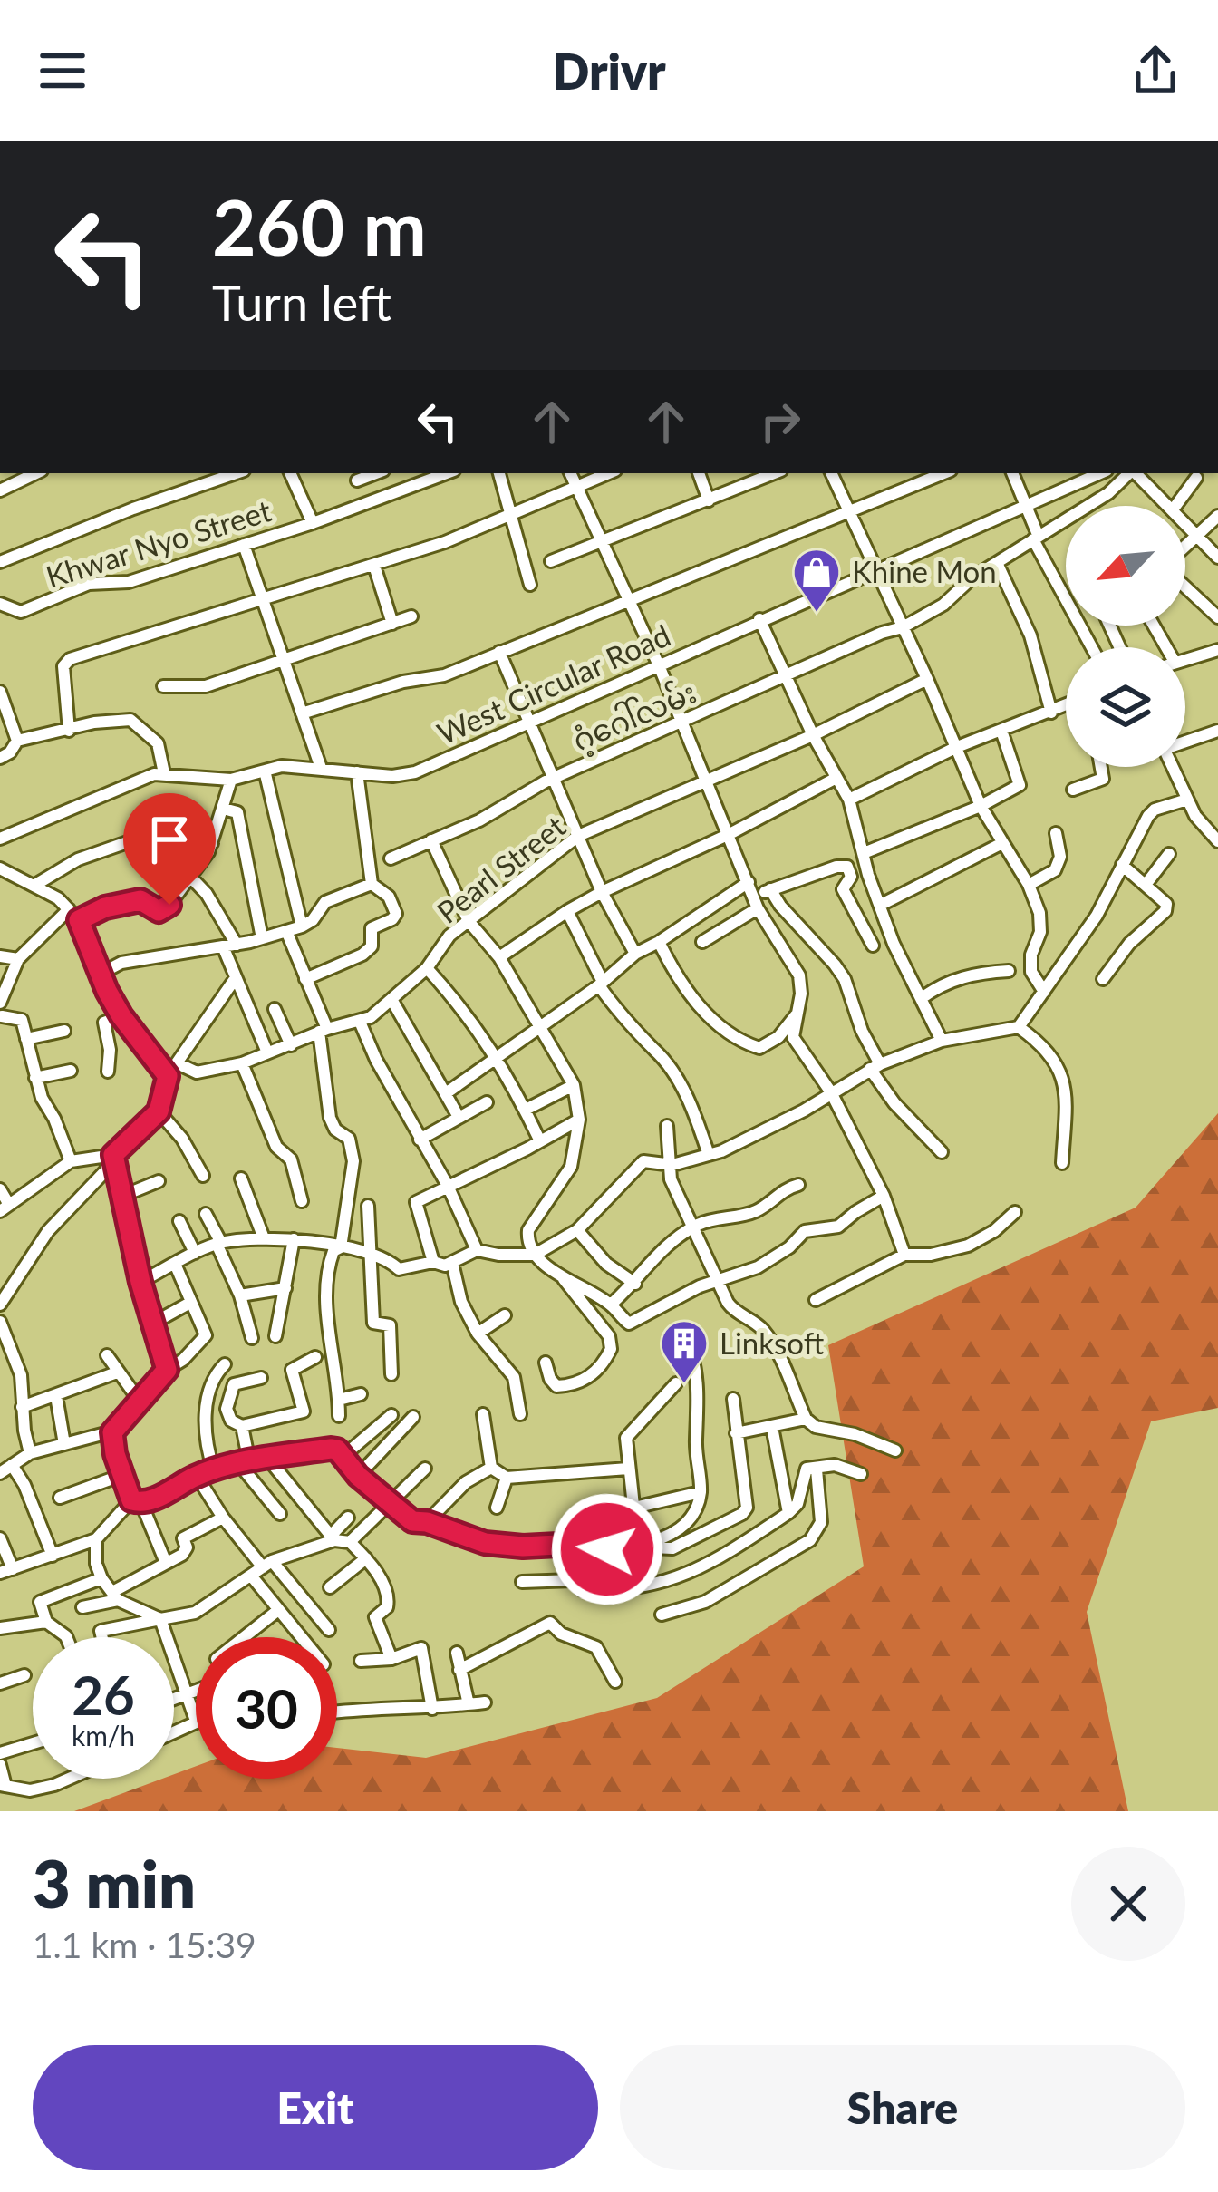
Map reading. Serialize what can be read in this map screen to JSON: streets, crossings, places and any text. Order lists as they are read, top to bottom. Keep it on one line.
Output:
{"streets":{"street":["Khwar Nyo Street","West Circular Road","ဂံ့ဂေါ်လမ်း","Pearl Street"]},"places":{"shop":["Khine Mon"],"building":["Linksoft"]},"north":"bottom left","page":{"header":"Drivr","turn":["260 m","Turn left"],"speed":"26 km/h","limit":"30","heading":["3 min","1.1 km · 15:39"],"buttons":["Exit","Share"]}}
